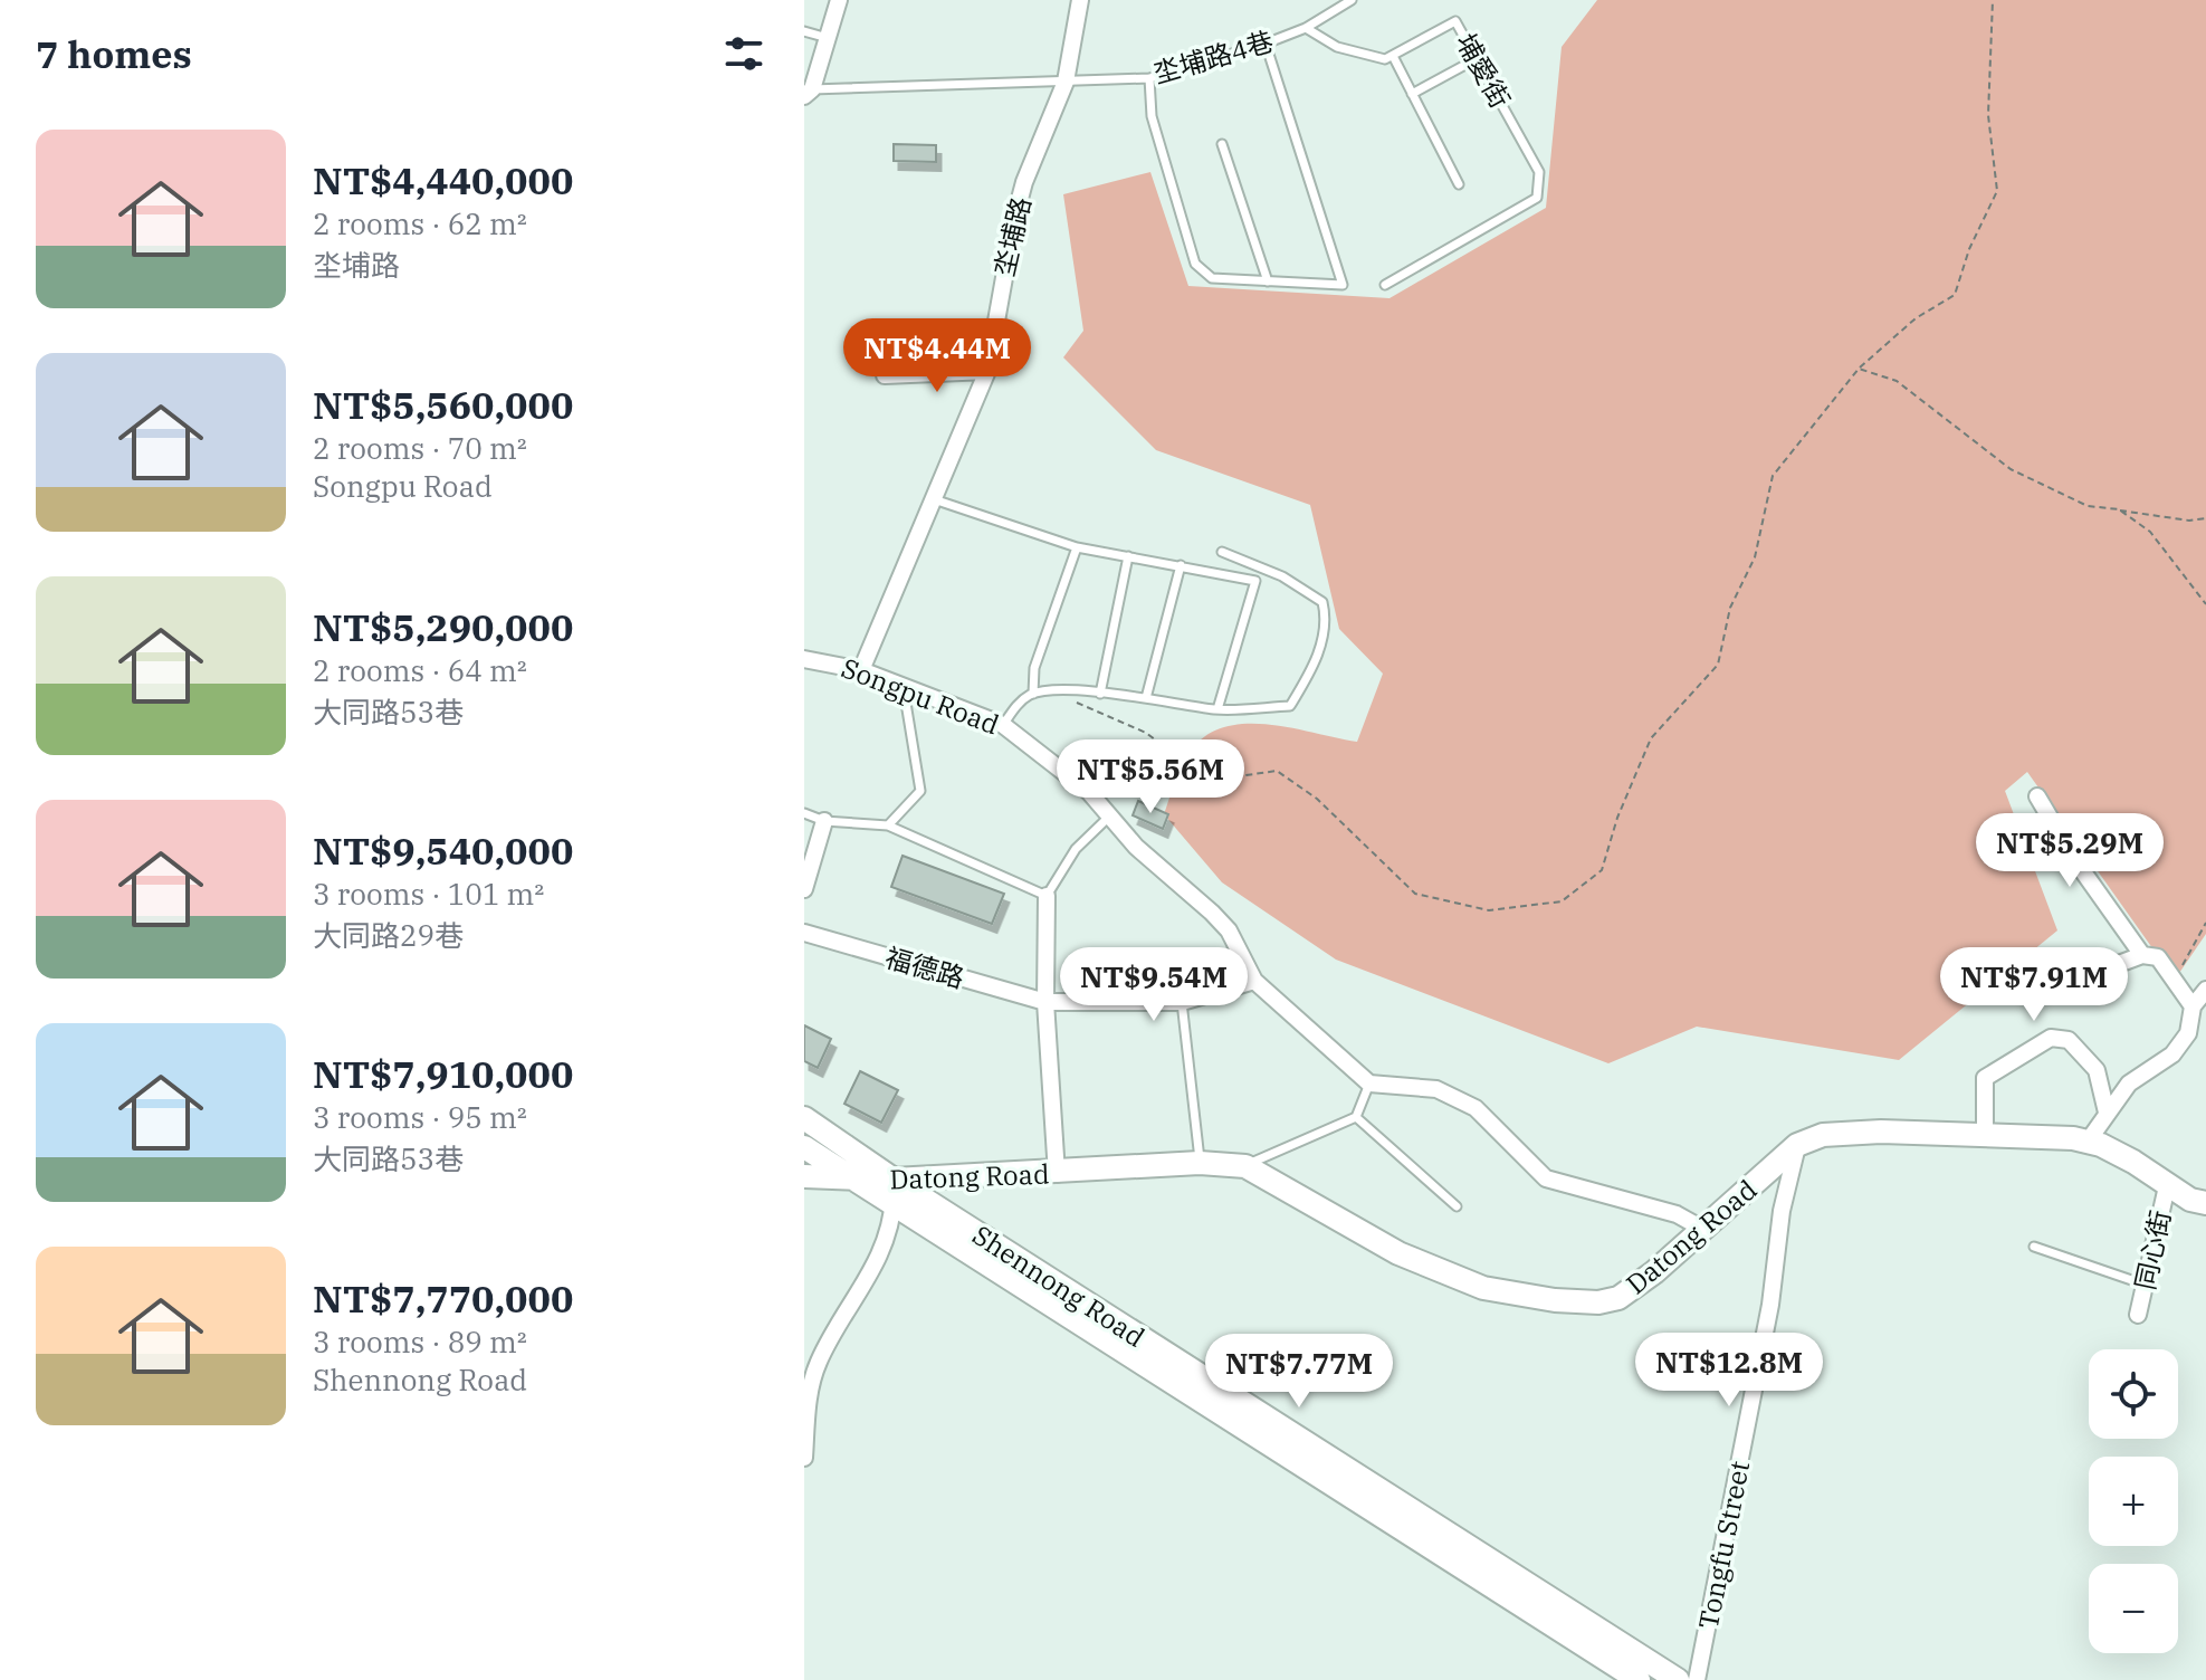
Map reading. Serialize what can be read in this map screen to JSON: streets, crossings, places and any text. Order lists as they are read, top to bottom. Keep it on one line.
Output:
{"streets":{"street":["坔埔路","Songpu Road","福德路","Datong Road","同心街","Shennong Road","Tongfu Street"],"lane":["坔埔路4巷","埔愛街"]},"crossings":[["坔埔路4巷","坔埔路"],["坔埔路","Songpu Road"],["Songpu Road","福德路"],["Datong Road","同心街"],["Datong Road","Shennong Road"],["Datong Road","Tongfu Street"]],"page":{"heading":"7 homes","list":[{"name":"NT$4,440,000","note":"2 rooms · 62 m² · 坔埔路"},{"name":"NT$5,560,000","note":"2 rooms · 70 m² · Songpu Road"},{"name":"NT$5,290,000","note":"2 rooms · 64 m² · 大同路53巷"},{"name":"NT$9,540,000","note":"3 rooms · 101 m² · 大同路29巷"},{"name":"NT$7,910,000","note":"3 rooms · 95 m² · 大同路53巷"},{"name":"NT$7,770,000","note":"3 rooms · 89 m² · Shennong Road"}],"price":["NT$4.44M","NT$5.56M","NT$5.29M","NT$9.54M","NT$7.91M","NT$12.8M","NT$7.77M"],"map_buttons":["+","−"]}}
